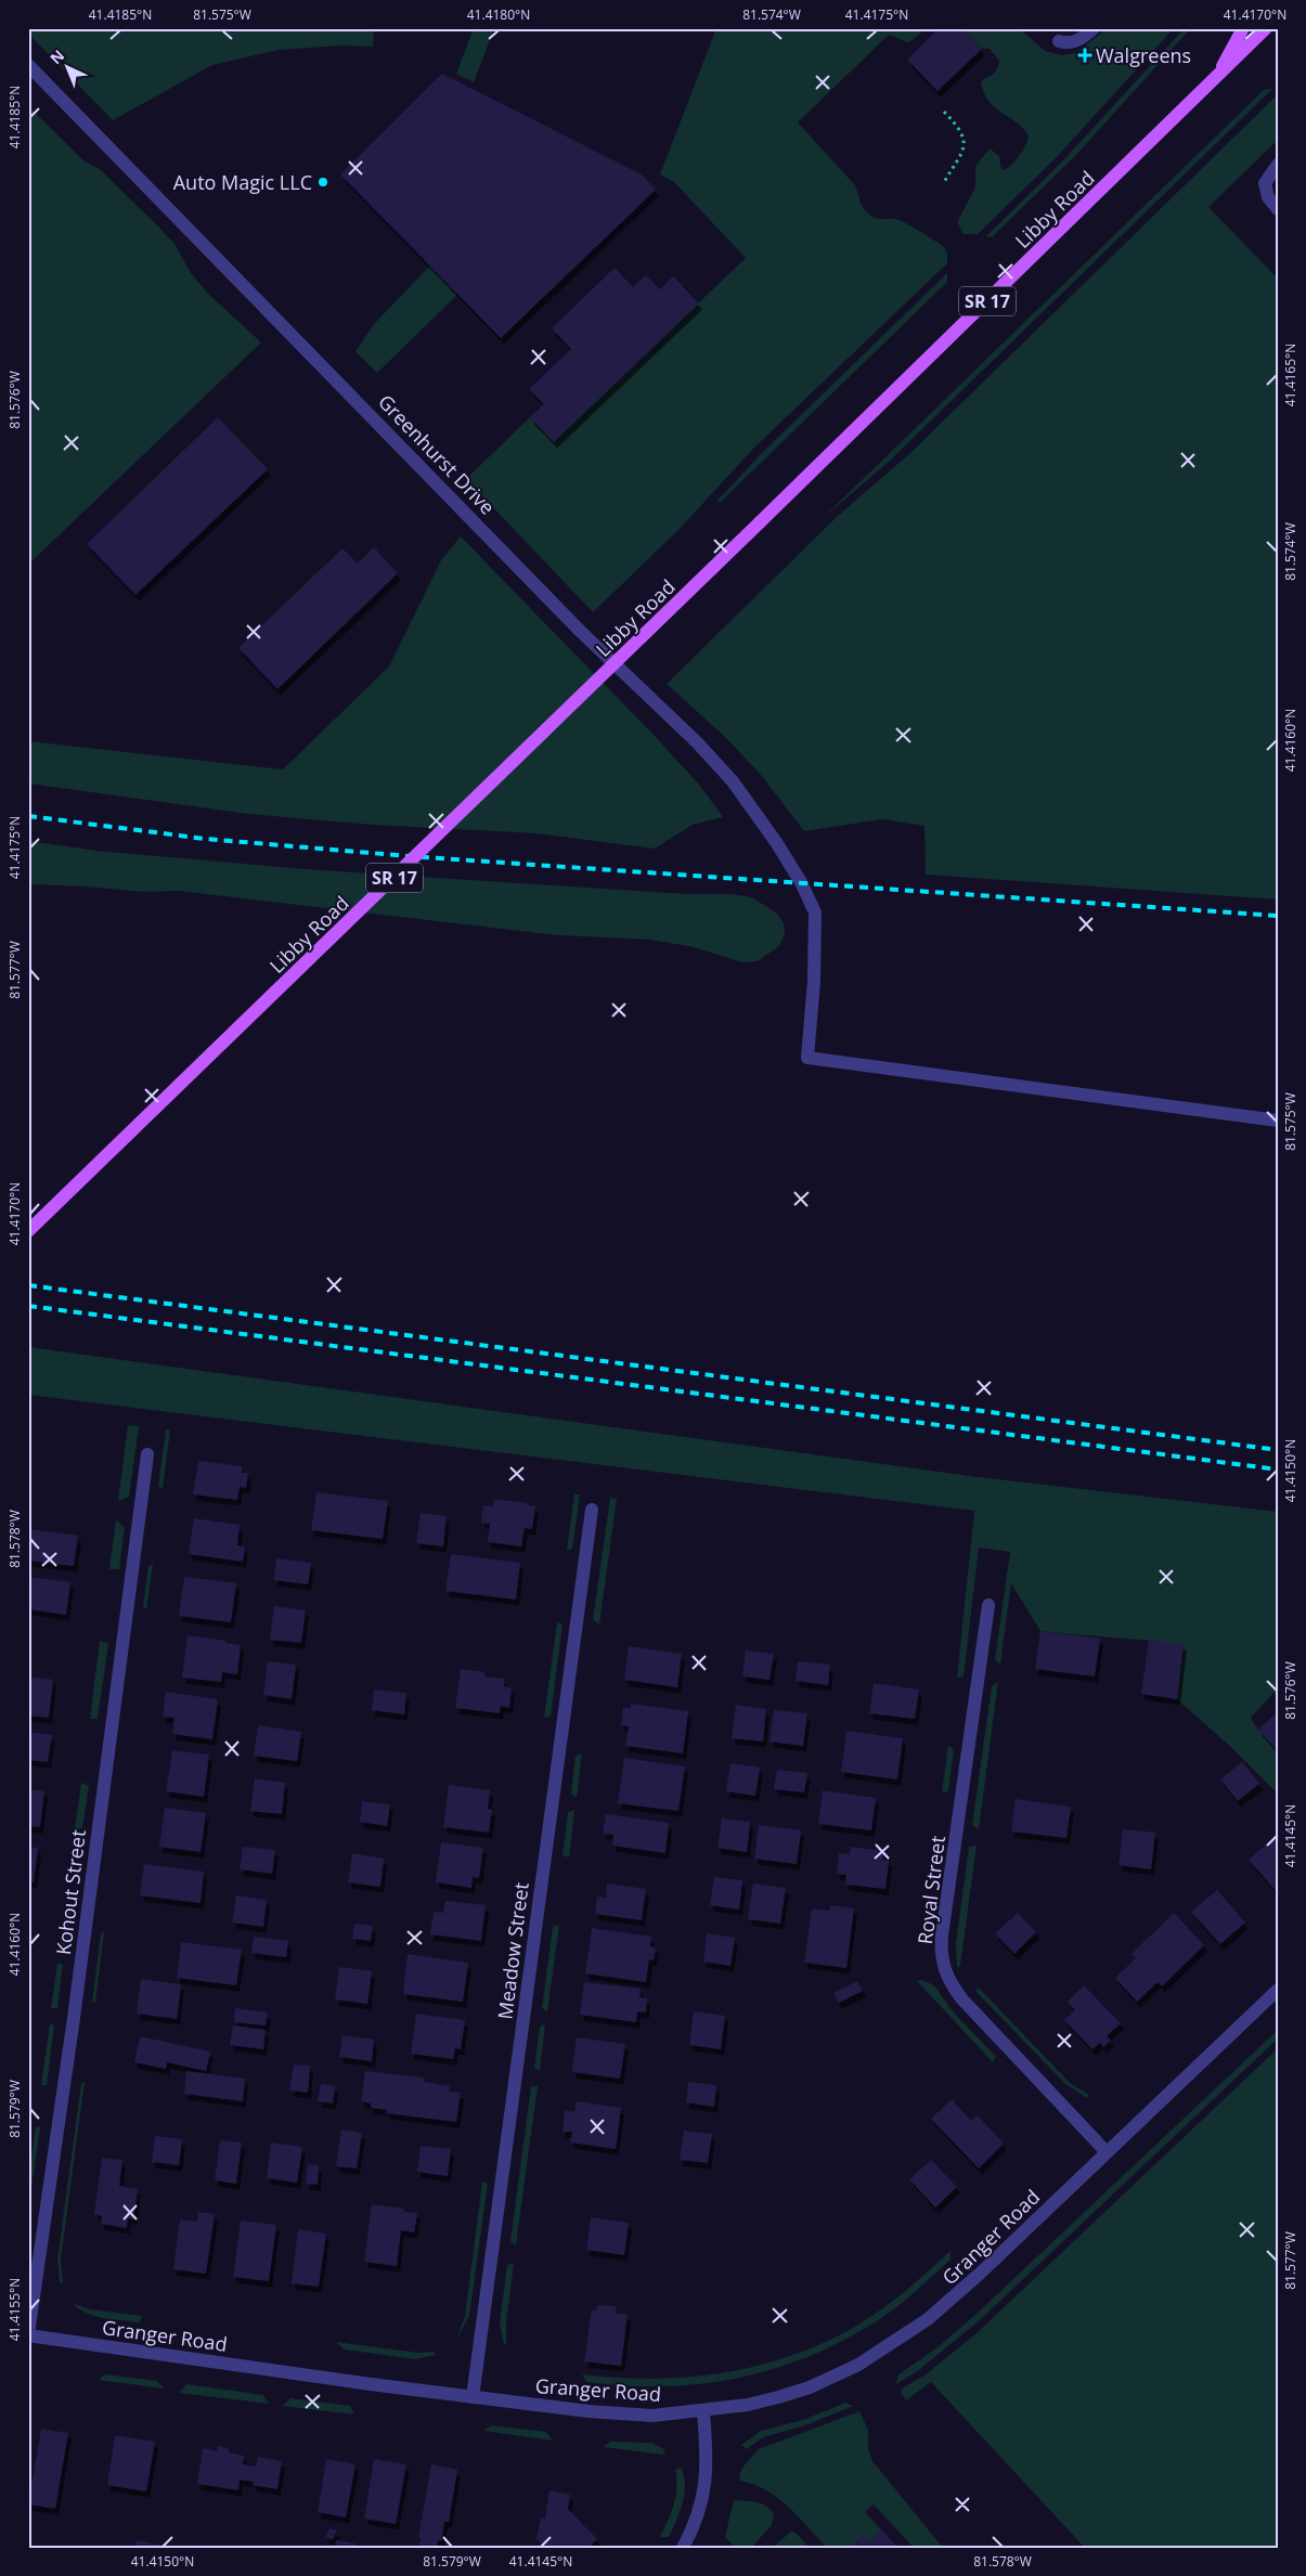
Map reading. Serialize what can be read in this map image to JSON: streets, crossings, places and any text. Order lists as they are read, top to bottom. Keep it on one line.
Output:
{"streets":{"main road":["Libby Road","SR 17"],"street":["Greenhurst Drive","Royal Street","Kohout Street","Meadow Street","Granger Road"]},"crossings":[["Royal Street","Granger Road"],["Kohout Street","Granger Road"],["Meadow Street","Granger Road"]],"places":{"health":["Walgreens"],"other":["Auto Magic LLC"]},"north":"top left","coordinates":["41.4185°N","81.575°W","41.4180°N","81.574°W","41.4175°N","41.4170°N","41.4165°N","81.576°W","41.4160°N","81.577°W","41.4150°N","81.578°W","41.4145°N","81.579°W","41.4155°N"]}
